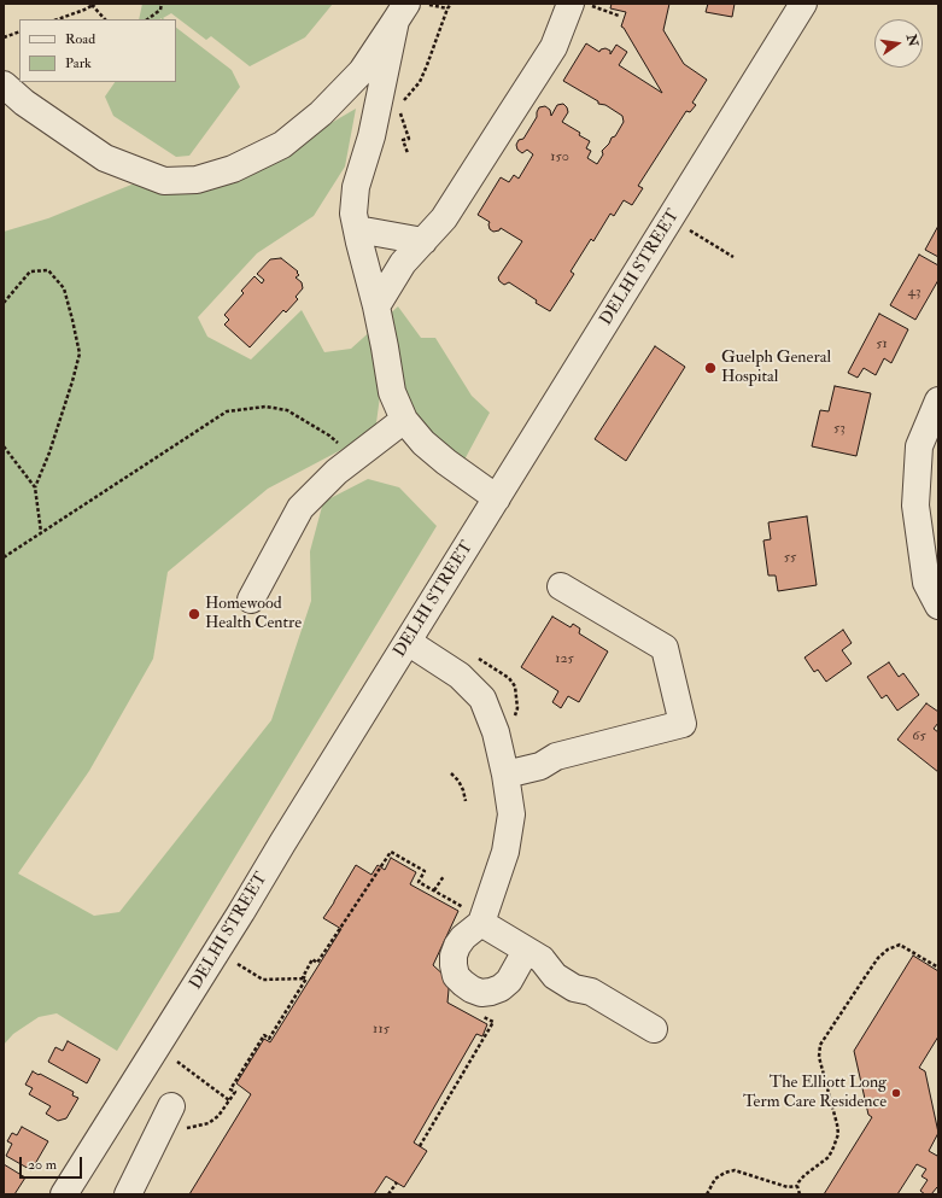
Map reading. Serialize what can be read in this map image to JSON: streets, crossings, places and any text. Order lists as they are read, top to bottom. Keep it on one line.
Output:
{"streets":{"street":["DELHI STREET"]},"places":["Guelph General Hospital","Homewood Health Centre","The Elliott Long Term Care Residence"],"house_numbers":["150","43","51","53","55","125","65","115"],"legend":["Road","Park"],"scale_bar":"20 m","north":"right"}
